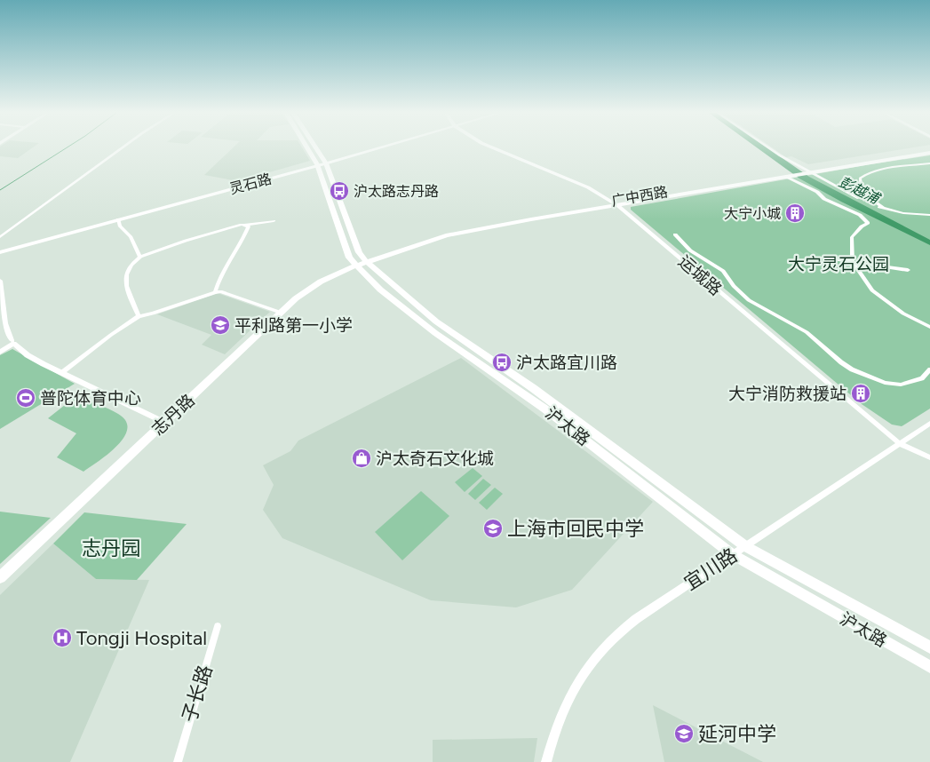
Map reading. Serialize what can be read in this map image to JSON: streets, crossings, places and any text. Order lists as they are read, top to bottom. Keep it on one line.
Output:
{"streets":{"main road":["灵石路","广中西路","志丹路","沪太路"],"street":["运城路","宜川路","子长路"]},"crossings":[["灵石路","沪太路"],["广中西路","运城路"],["广中西路","志丹路"],["广中西路","沪太路"],["运城路","宜川路"],["志丹路","沪太路"],["沪太路","宜川路"]],"water":["彭越浦"],"parks":["大宁灵石公园","志丹园"],"places":{"bus stop":["沪太路志丹路","沪太路宜川路"],"building":["大宁小城","大宁消防救援站"],"school or university":["平利路第一小学","上海市回民中学","延河中学"],"sports":["普陀体育中心"],"shop":["沪太奇石文化城"],"hospital":["Tongji Hospital"]}}
